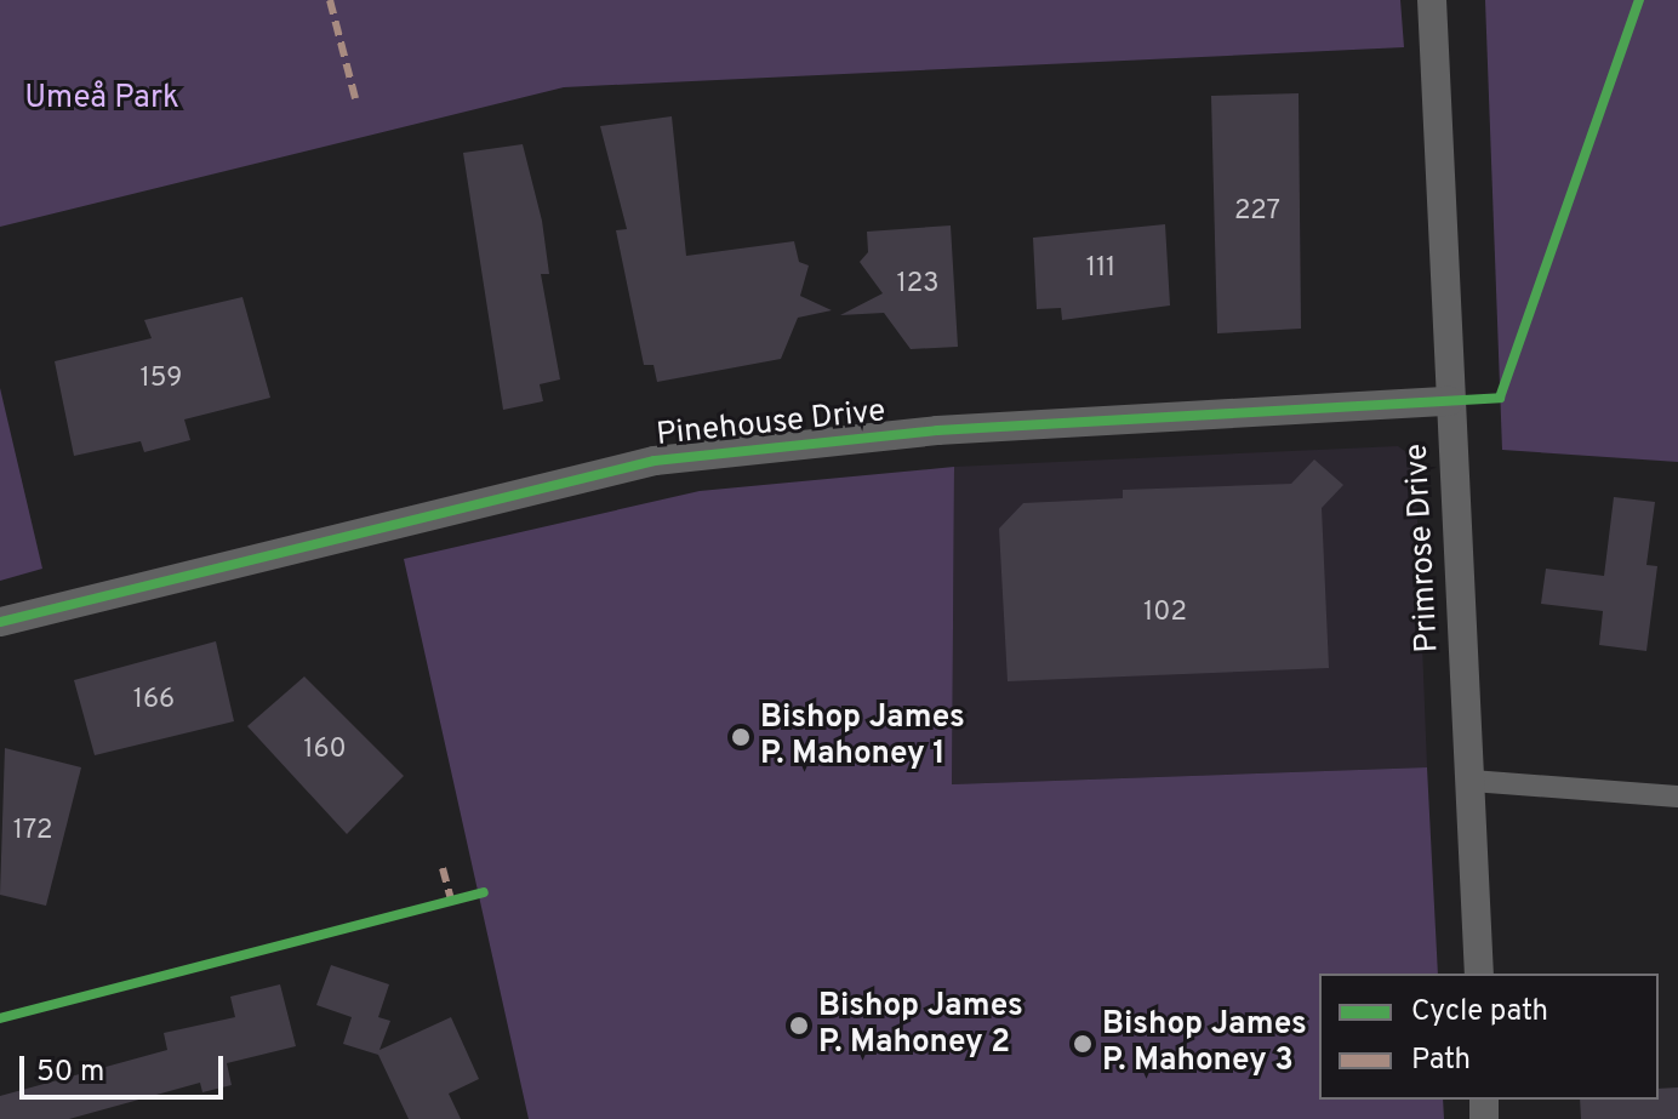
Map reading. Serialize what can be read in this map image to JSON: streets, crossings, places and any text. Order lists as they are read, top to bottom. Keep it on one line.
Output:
{"streets":{"street":["Pinehouse Drive","Primrose Drive"]},"crossings":[["Pinehouse Drive","Primrose Drive"]],"parks":["Umeå Park"],"places":["Bishop James P. Mahoney 1","Bishop James P. Mahoney 2","Bishop James P. Mahoney 3"],"house_numbers":["227","111","123","159","102","166","160","172"],"legend":["Cycle path","Path"],"scale_bar":"50 m"}
